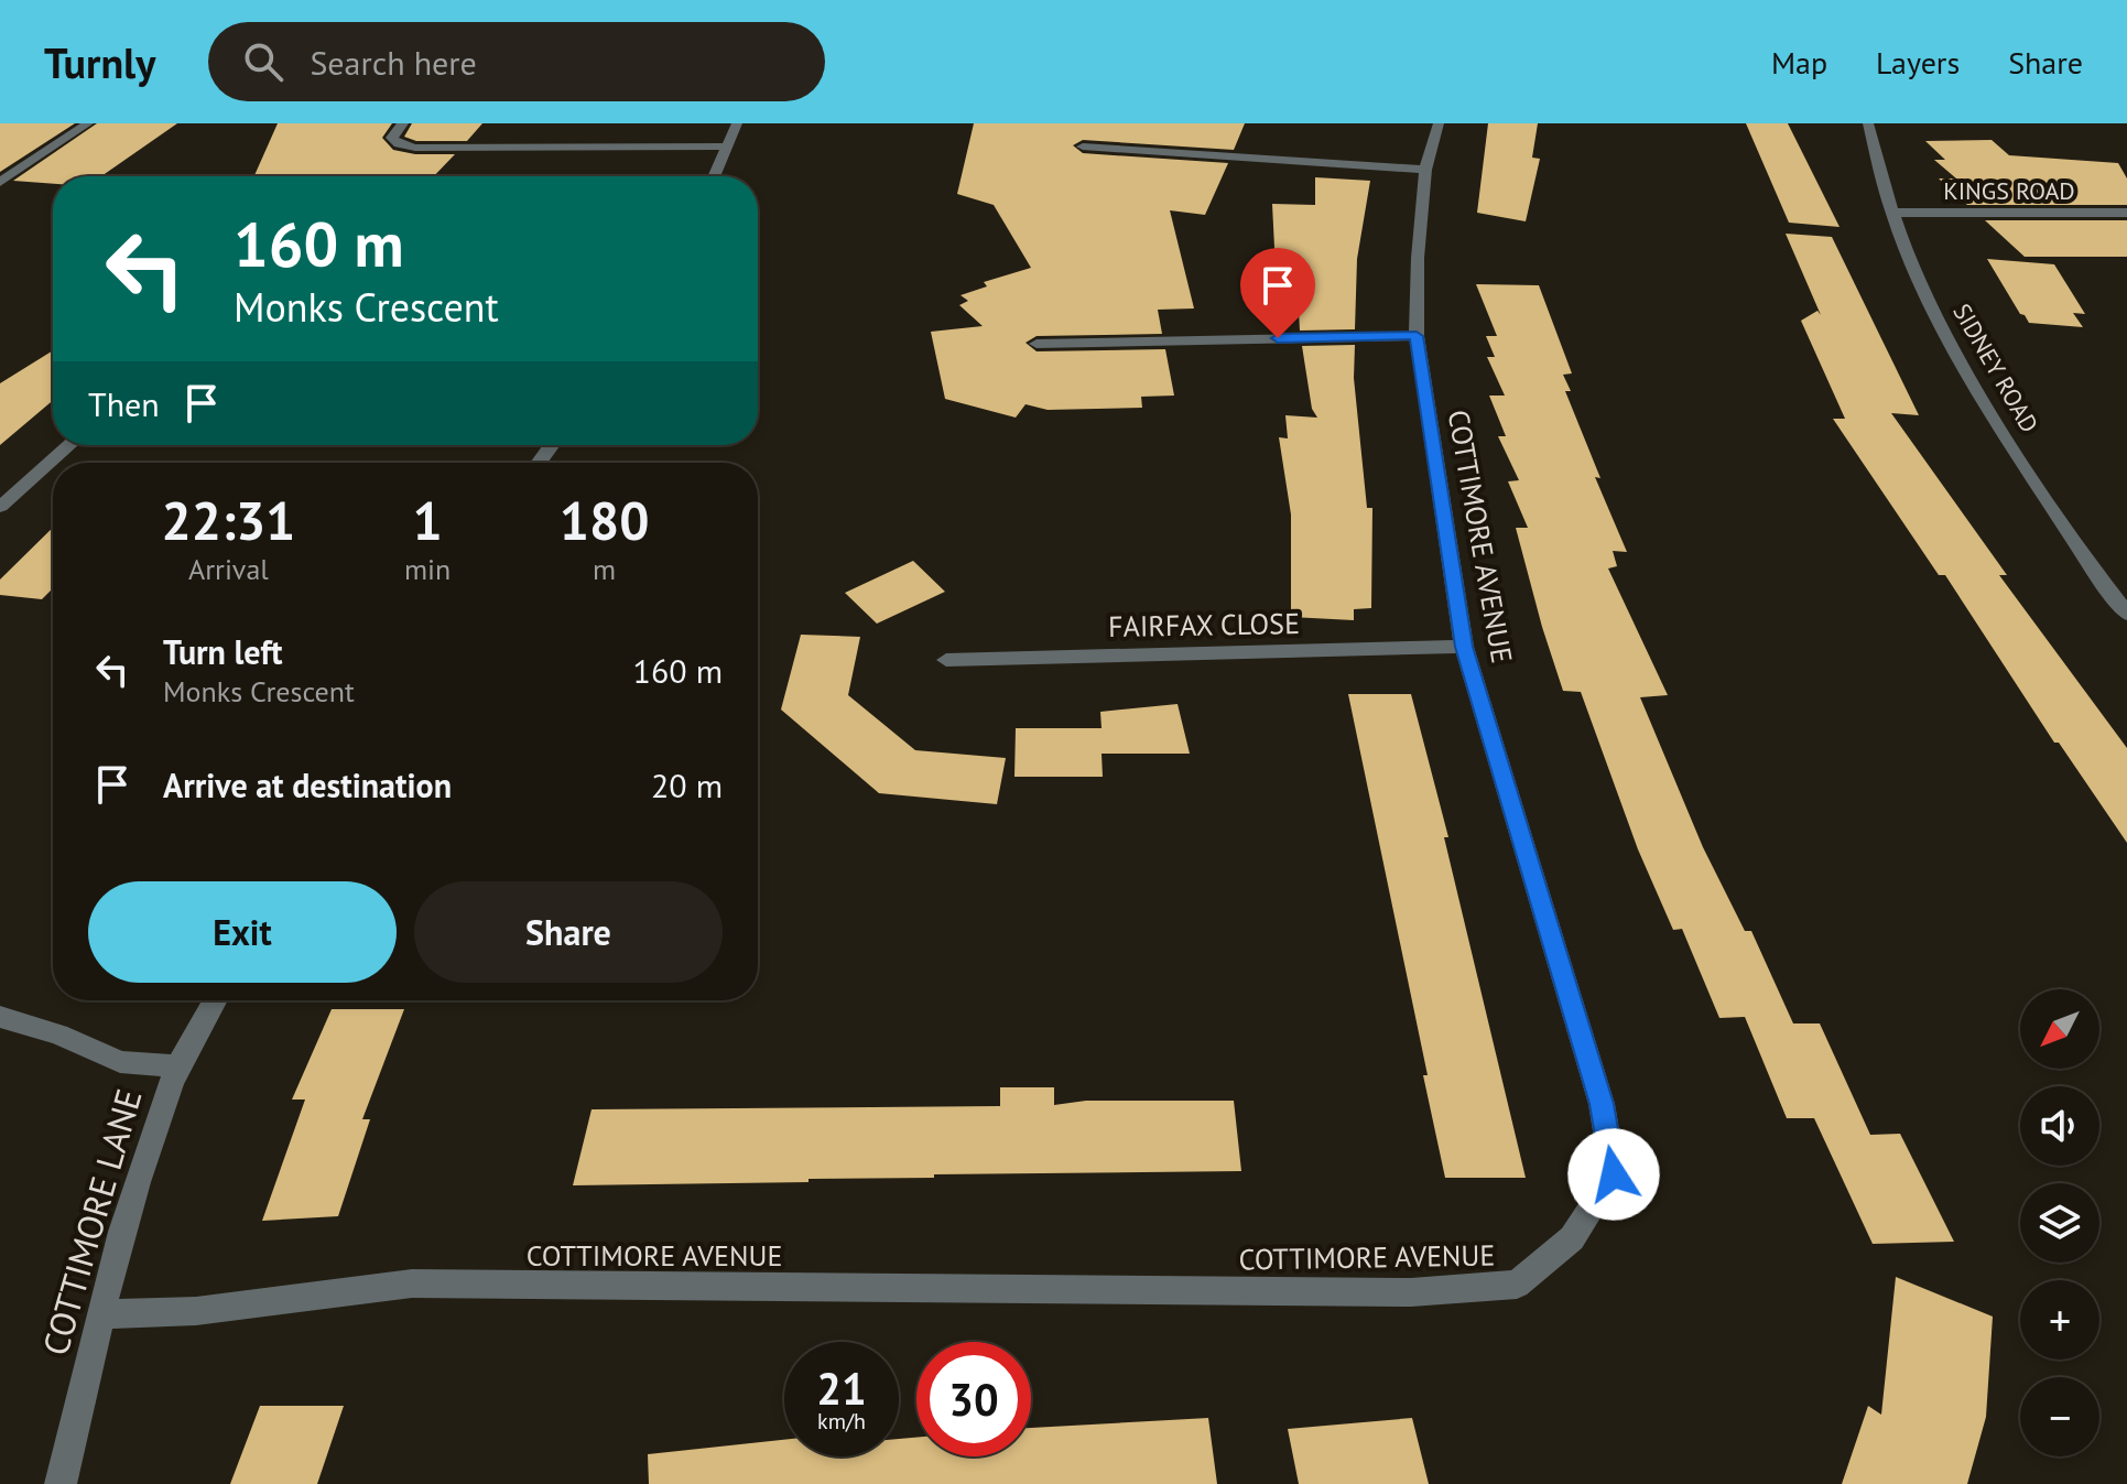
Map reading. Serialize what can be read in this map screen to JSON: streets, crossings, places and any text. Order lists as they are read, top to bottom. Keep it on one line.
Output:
{"streets":{"street":["KINGS ROAD","SIDNEY ROAD","COTTIMORE AVENUE","FAIRFAX CLOSE","COTTIMORE LANE"]},"crossings":[["KINGS ROAD","SIDNEY ROAD"],["COTTIMORE AVENUE","FAIRFAX CLOSE"],["COTTIMORE AVENUE","COTTIMORE LANE"]],"north":"bottom left","page":{"header":"Turnly","search":"Search here","nav":["Map","Layers","Share"],"turn":["160 m","Monks Crescent"],"then":"Then","eta":["22:31","Arrival","1","min","180","m"],"list":[{"name":"Turn left","note":"Monks Crescent","value":"160 m"},{"name":"Arrive at destination","value":"20 m"}],"buttons":["Exit","Share"],"map_buttons":["+","−"],"speed":"21 km/h","limit":"30"}}
